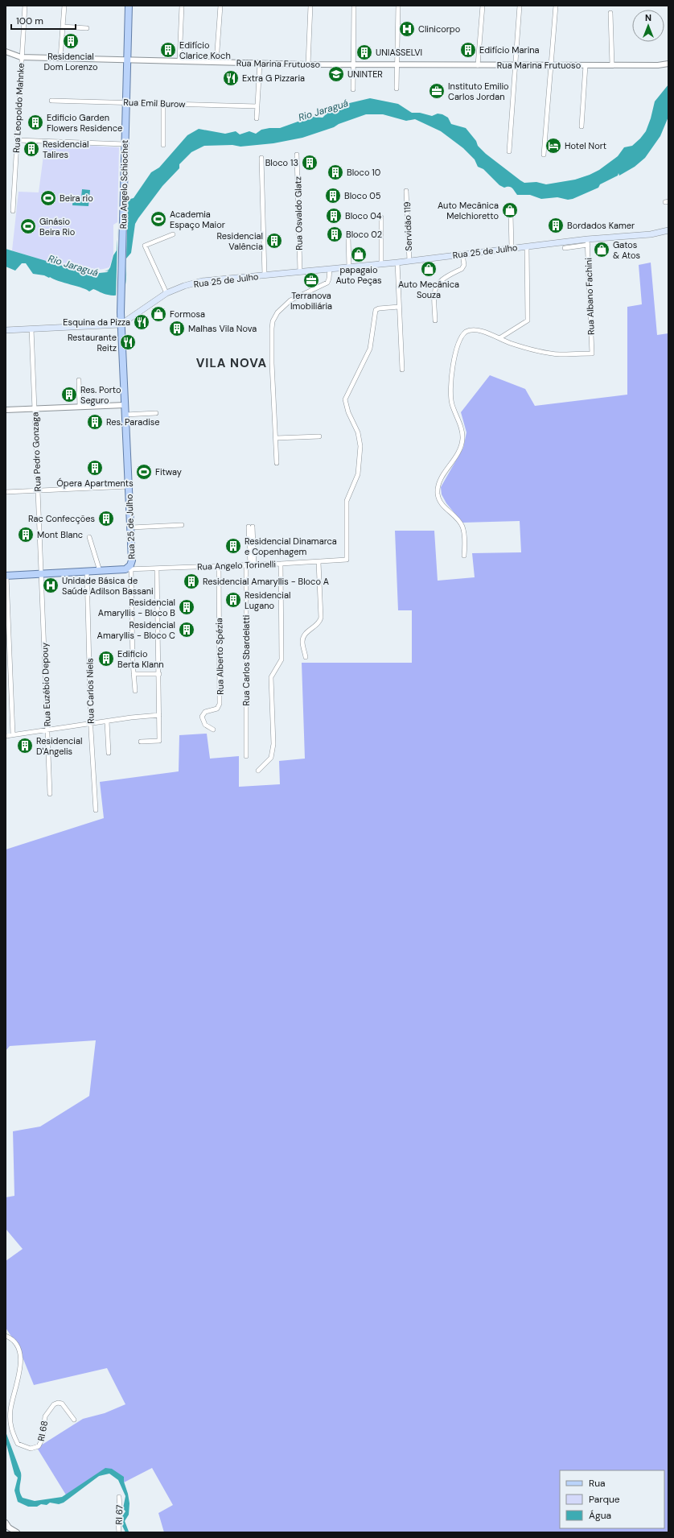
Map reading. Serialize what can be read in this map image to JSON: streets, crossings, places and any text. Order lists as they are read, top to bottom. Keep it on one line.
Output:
{"streets":{"main road":["Rua Angelo Schiochet","Rua 25 de Julho"],"street":["Rua Marina Frutuoso","Rua Emil Burow","Rua Leopoldo Mahnke","Rua Osvaldo Glatz","Servidão 119","Rua Albano Fachini","Rua Pedro Gonzaga","Rua Angelo Torinelli","Rua Alberto Spézia","Rua Carlos Sbardelatti","Rua Euzébio Depouy","Rua Carlos Niels","RI 68","RI 67"]},"crossings":[["Rua Marina Frutuoso","Rua Leopoldo Mahnke"],["Rua Marina Frutuoso","Rua Angelo Schiochet"],["Rua Emil Burow","Rua Angelo Schiochet"],["Rua Angelo Schiochet","Rua 25 de Julho"],["Rua Osvaldo Glatz","Rua 25 de Julho"],["Servidão 119","Rua 25 de Julho"],["Rua 25 de Julho","Rua Albano Fachini"],["Rua 25 de Julho","Rua Pedro Gonzaga"],["Rua 25 de Julho","Rua Angelo Torinelli"],["Rua 25 de Julho","Rua Euzébio Depouy"],["Rua 25 de Julho","Rua Carlos Niels"],["Rua Pedro Gonzaga","Rua Euzébio Depouy"],["Rua Angelo Torinelli","Rua Alberto Spézia"],["Rua Angelo Torinelli","Rua Carlos Sbardelatti"]],"districts":["VILA NOVA"],"water":["Rio Jaraguá"],"places":{"hospital":["Clinicorpo","Unidade Básica de Saúde Adilson Bassani"],"building":["Residencial Dom Lorenzo","Edifício Clarice Koch","Edifício Marina","UNIASSELVI","Edificio Garden Flowers Residence","Residencial Talires","Bloco 13","Bloco 10","Bloco 05","Bloco 04","Bordados Kamer","Bloco 02","Residencial Valência","Malhas Vila Nova","Res. Porto Seguro","Res. Paradise","Ópera Apartments","Rac Confecções","Mont Blanc","Residencial Dinamarca e Copenhagem","Residencial Amaryllis - Bloco A","Residencial Lugano","Residencial Amaryllis - Bloco B","Residencial Amaryllis - Bloco C","Edificio Berta Klann","Residencial D'Angelis"],"school or university":["UNINTER"],"restaurant":["Extra G Pizzaria","Esquina da Pizza","Restaurante Reitz"],"office":["Instituto Emilio Carlos Jordan","Terranova Imobiliária"],"hotel":["Hotel Nort"],"sports":["Beira rio","Academia Espaço Maior","Ginásio Beira Rio","Fitway"],"shop":["Auto Mecânica Melchioretto","Gatos & Atos","papagaio Auto Peças","Auto Mecânica Souza","Formosa"]},"legend":["Rua","Parque","Água"],"scale_bar":"100 m","north":"top"}
